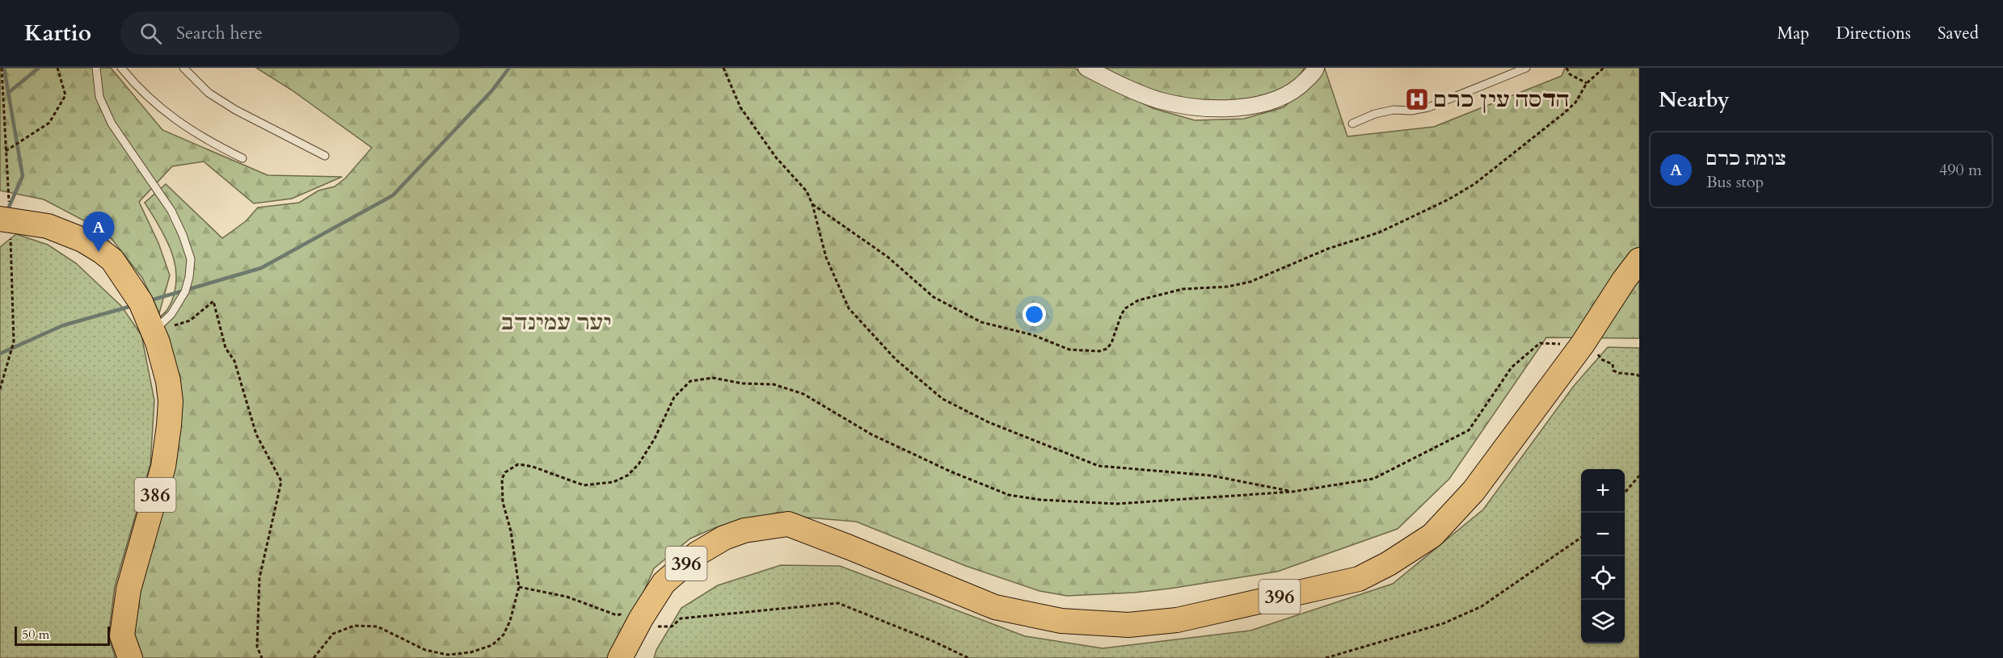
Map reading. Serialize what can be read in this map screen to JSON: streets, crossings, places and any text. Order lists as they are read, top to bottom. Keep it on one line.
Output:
{"streets":{"main road":["386","396"]},"parks":["יער עמינדב"],"places":{"hospital":["הדסה עין כרם"]},"scale_bar":"50 m","page":{"header":"Kartio","search":"Search here","nav":["Map","Directions","Saved"],"heading":"Nearby","list":[{"mark":"A","name":"צומת כרם","note":"Bus stop","value":"490 m"}],"pins":"A","map_buttons":["+","−"],"scale":"50 m"}}
